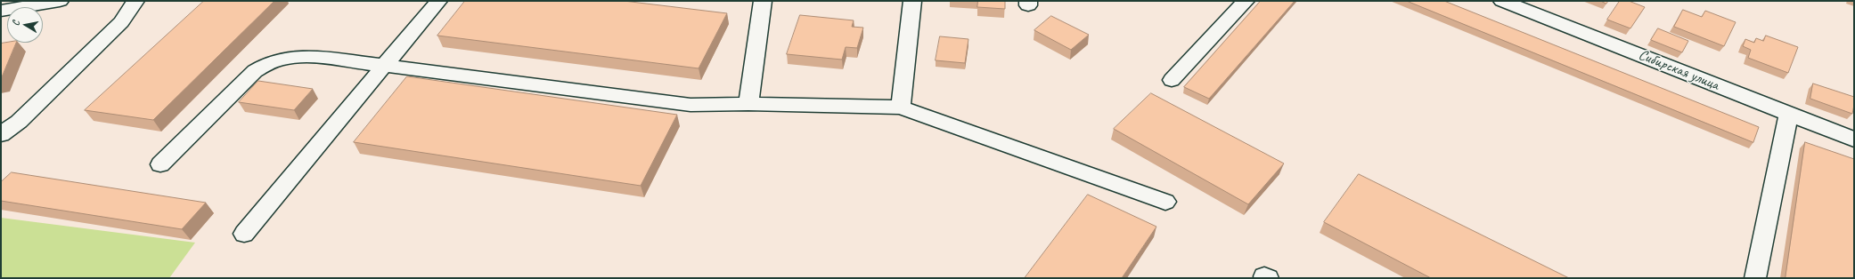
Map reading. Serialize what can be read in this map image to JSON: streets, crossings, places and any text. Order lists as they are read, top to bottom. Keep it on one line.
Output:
{"streets":{"street":["Сибирская улица"]},"north":"left"}
